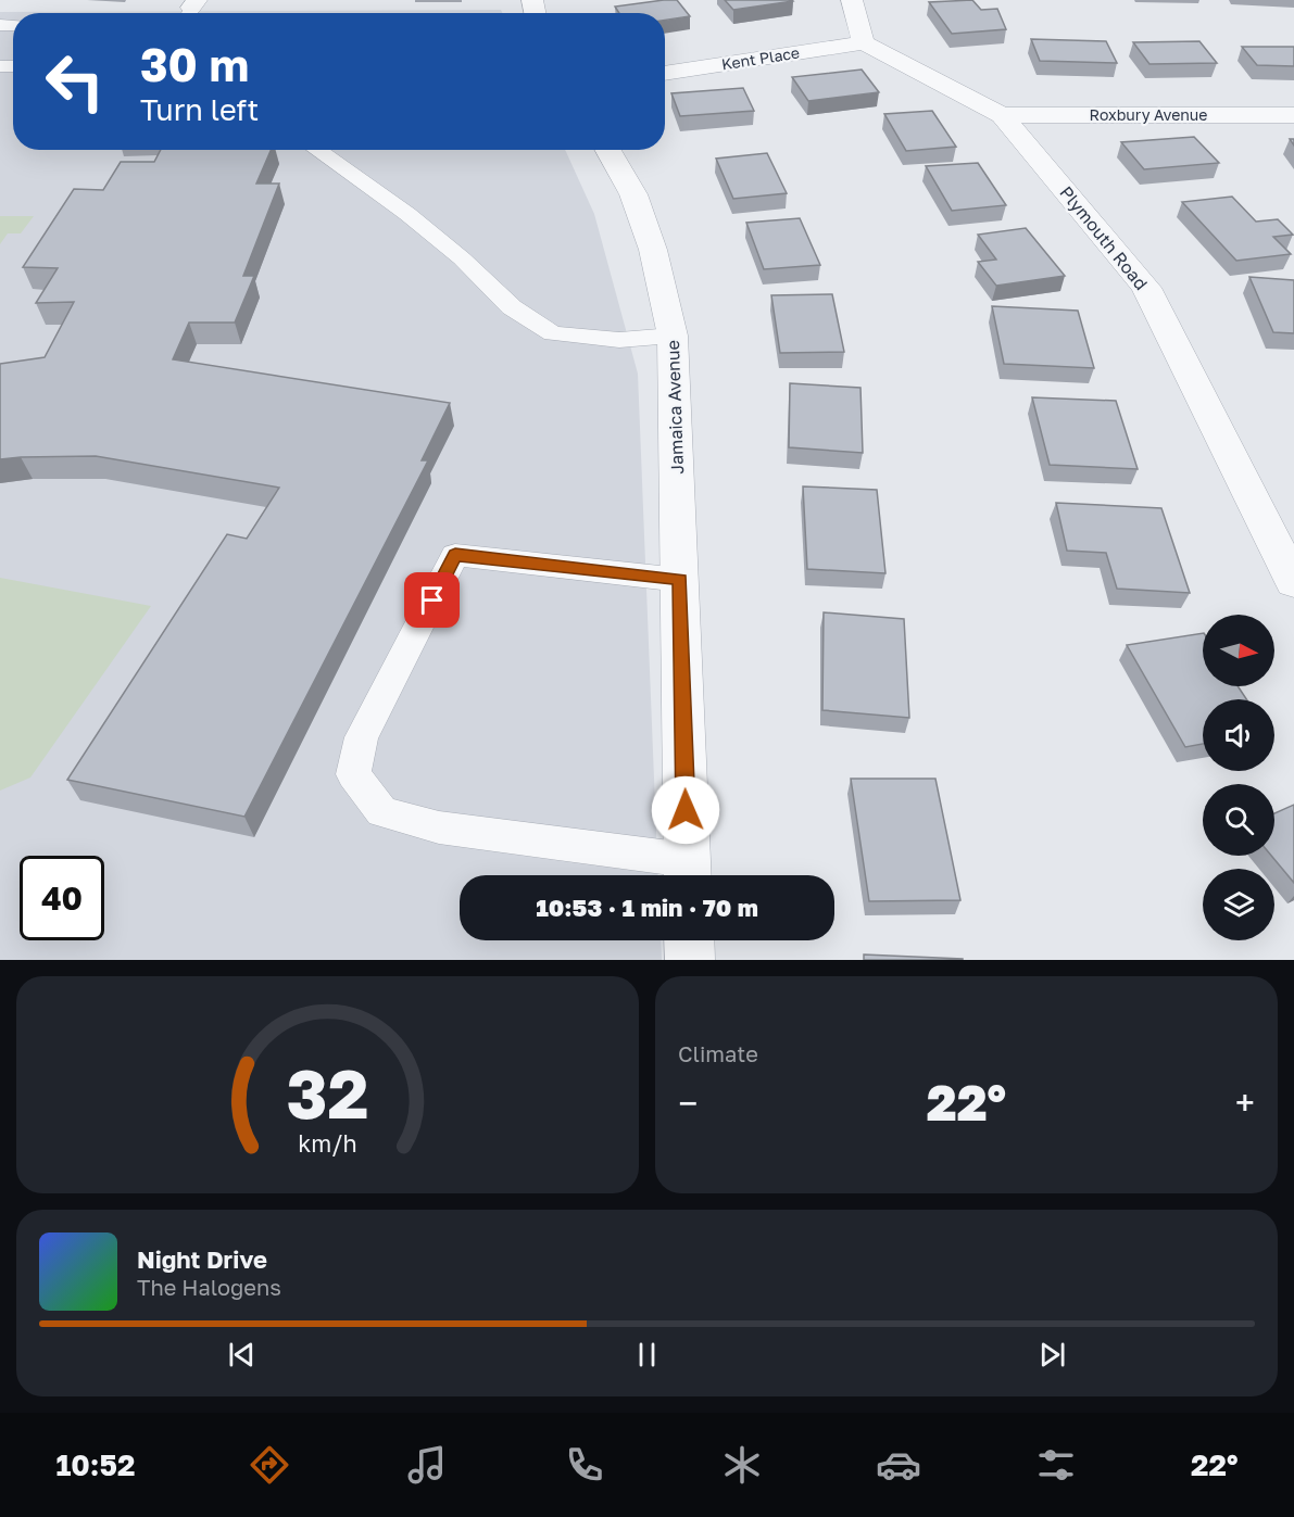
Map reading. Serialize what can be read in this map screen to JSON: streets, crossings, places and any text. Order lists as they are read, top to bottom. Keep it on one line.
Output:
{"streets":{"street":["Kent Place","Roxbury Avenue","Plymouth Road","Jamaica Avenue"]},"crossings":[["Kent Place","Plymouth Road"],["Roxbury Avenue","Plymouth Road"]],"north":"right","page":{"turn":["30 m","Turn left"],"limit":"40","trip":"10:53 · 1 min · 70 m","tile":"Climate","heat":["−","22°","+"],"song":["Night Drive","The Halogens"],"tabs":["10:52","22°"],"gauge":["32","km/h"]}}
